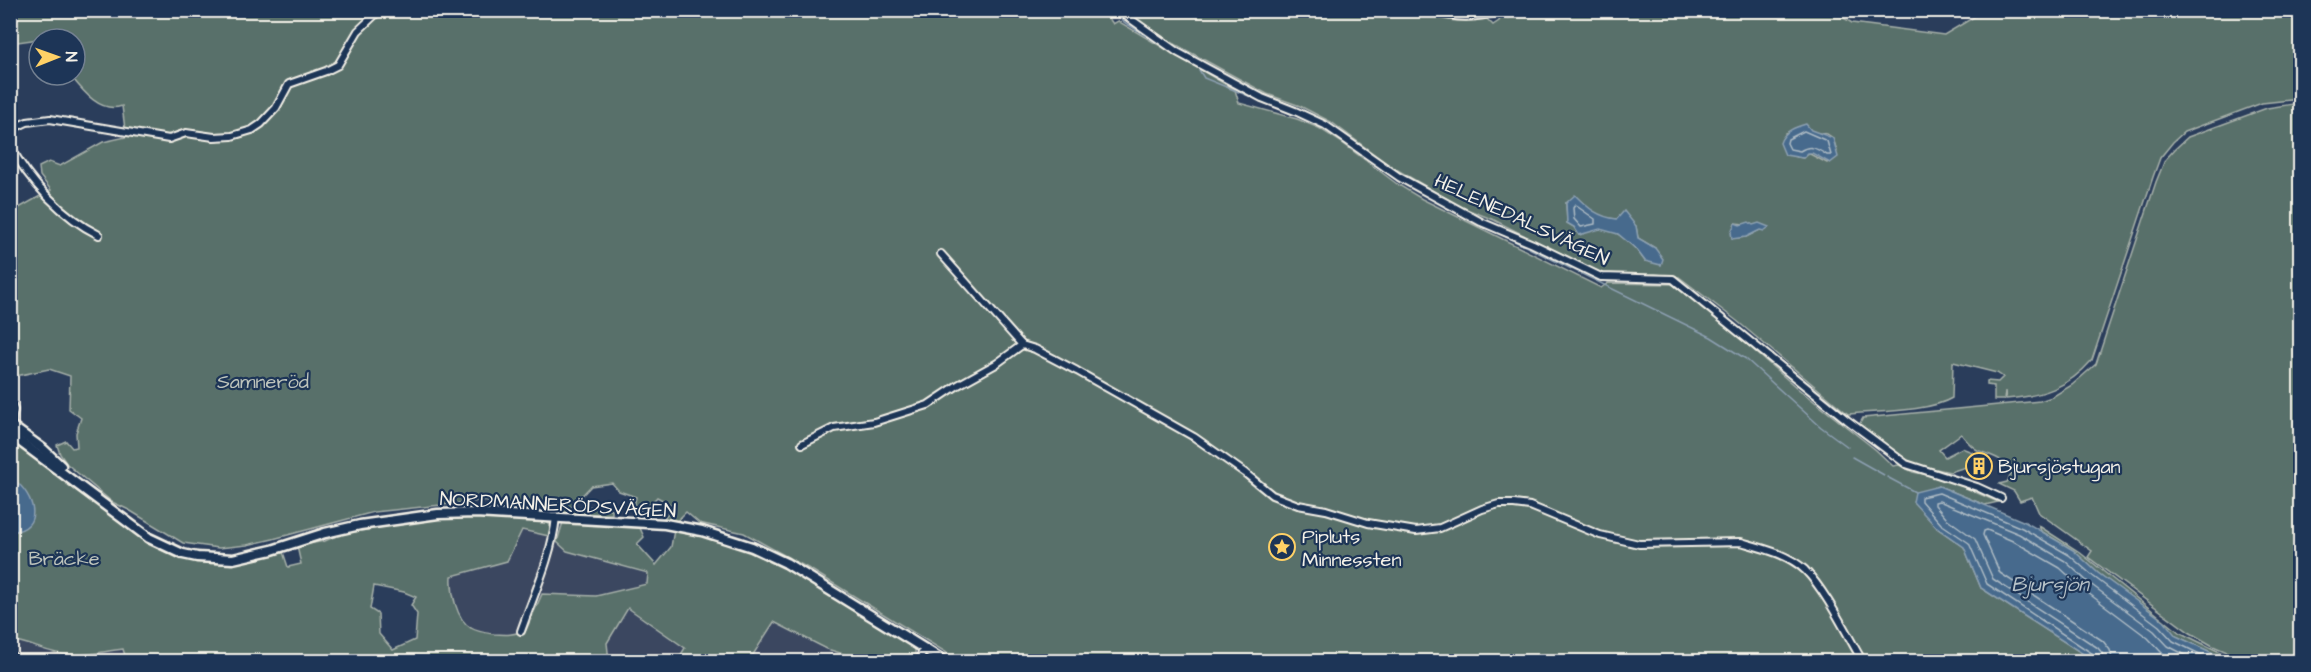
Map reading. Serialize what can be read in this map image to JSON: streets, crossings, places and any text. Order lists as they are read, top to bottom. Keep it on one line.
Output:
{"streets":{"main road":["NORDMANNERÖDSVÄGEN"],"street":["HELENEDALSVÄGEN"]},"water":["Bjursjön"],"parks":["Samneröd","Bräcke"],"places":{"building":["Bjursjöstugan"],"place":["Pipluts Minnessten"]},"north":"right"}
